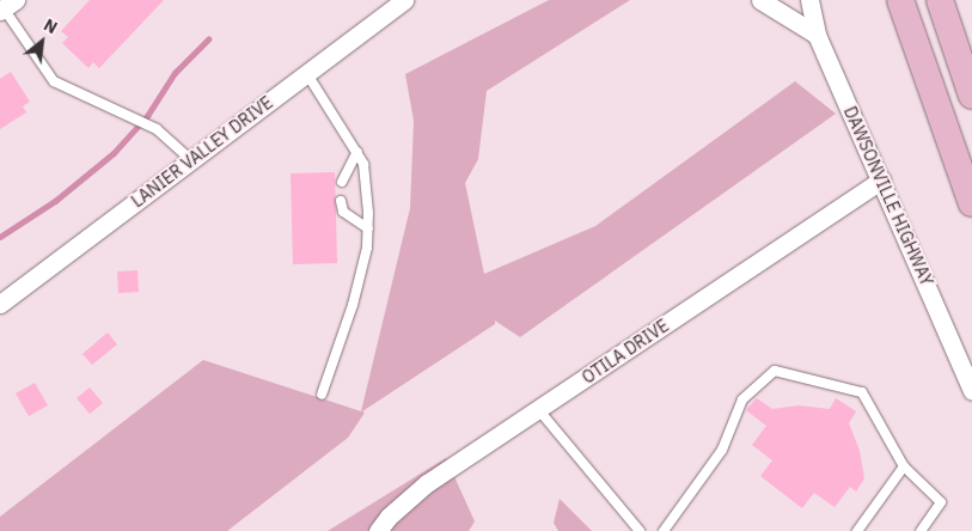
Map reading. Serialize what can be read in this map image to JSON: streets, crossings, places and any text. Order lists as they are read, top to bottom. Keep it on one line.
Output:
{"streets":{"street":["LANIER VALLEY DRIVE","DAWSONVILLE HIGHWAY","OTILA DRIVE"]},"crossings":[["DAWSONVILLE HIGHWAY","OTILA DRIVE"]],"north":"top right"}
